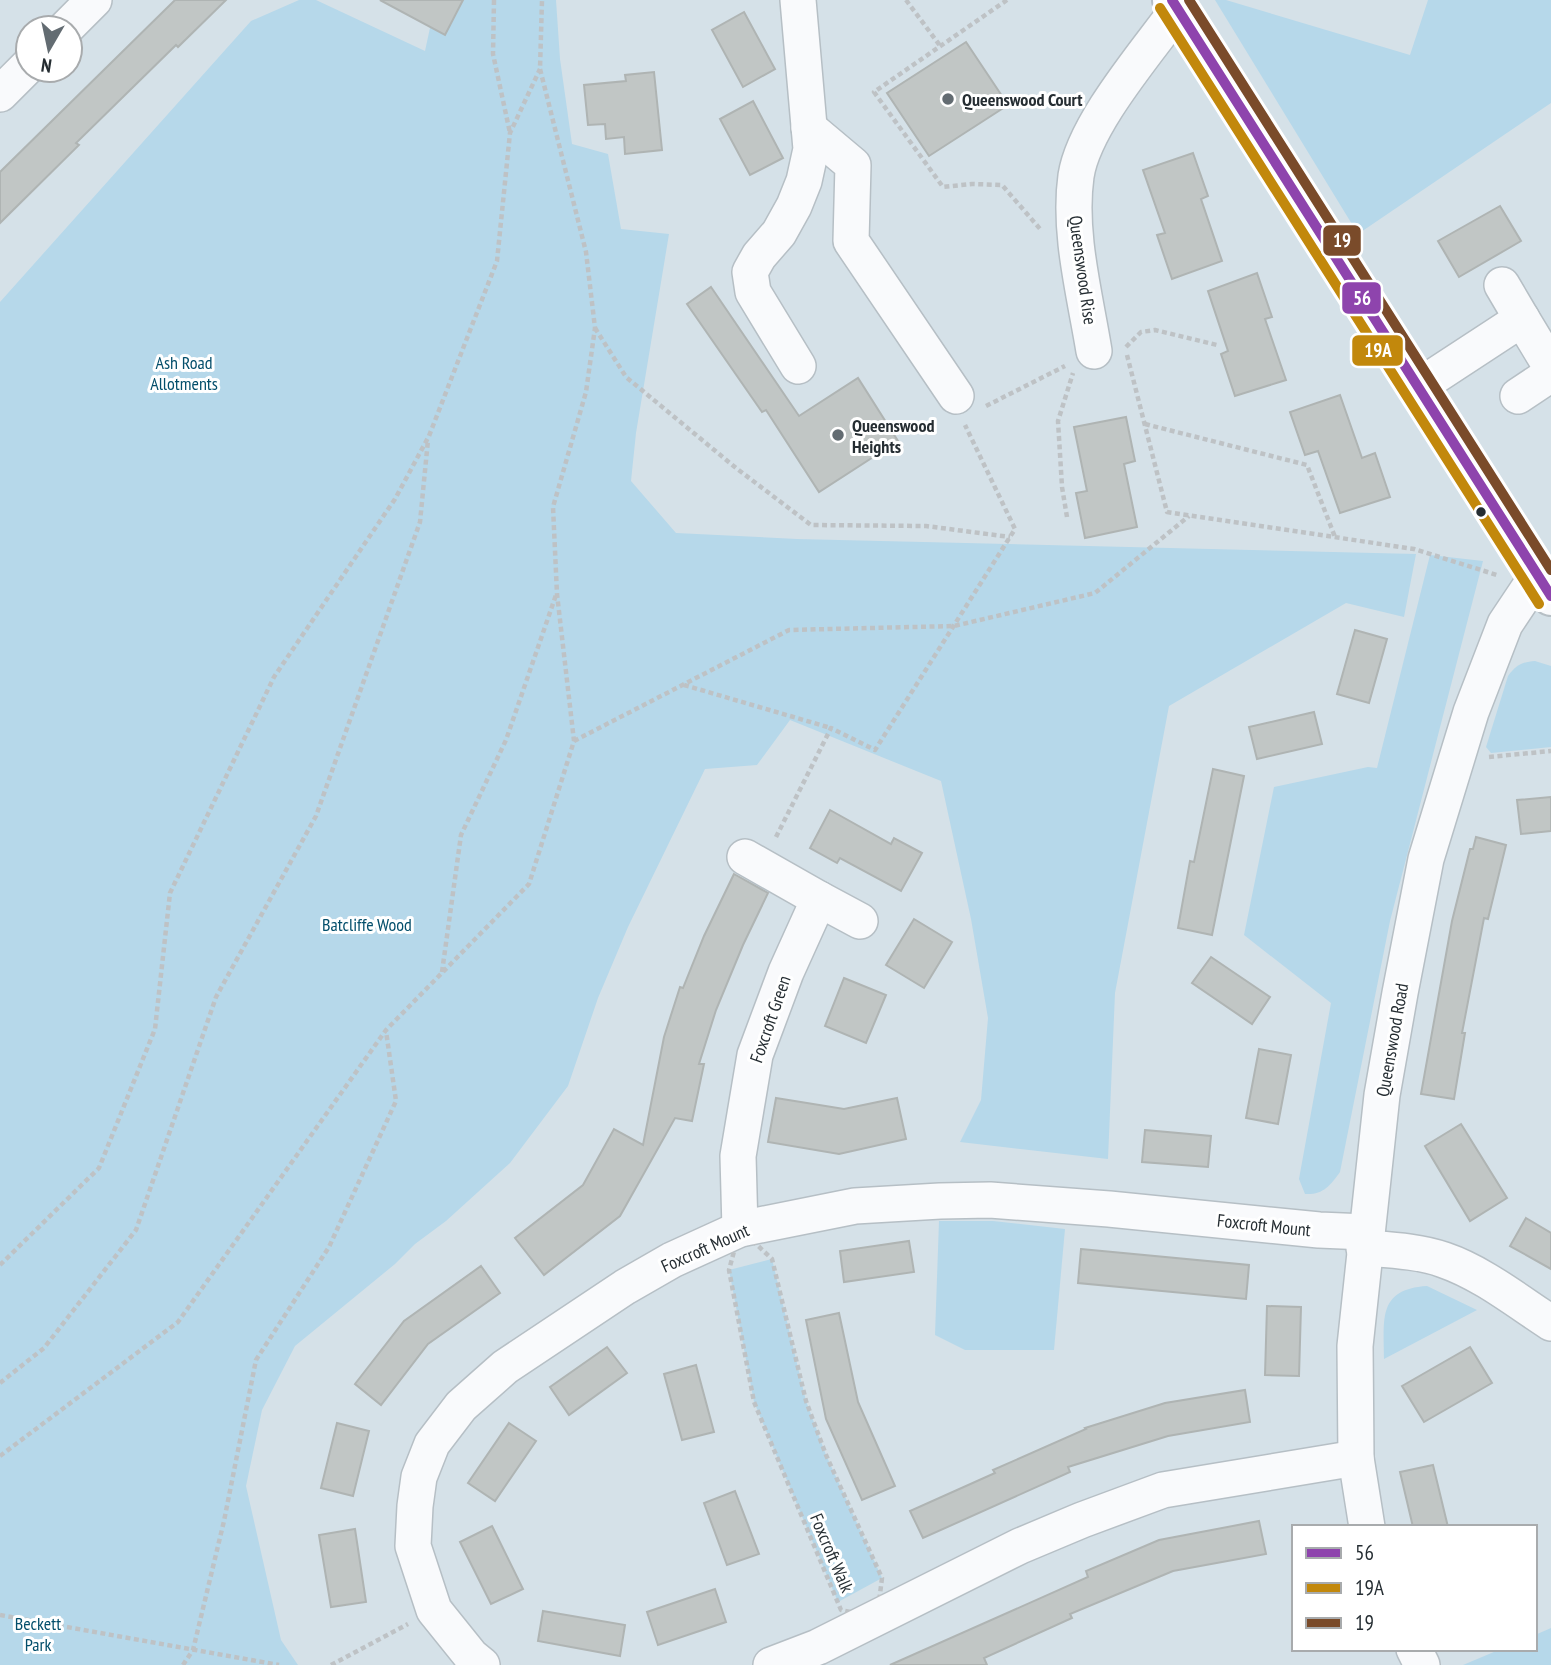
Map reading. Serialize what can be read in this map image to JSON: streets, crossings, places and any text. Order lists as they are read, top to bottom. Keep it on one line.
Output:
{"streets":{"street":["Queenswood Rise","Foxcroft Green","Queenswood Road","Foxcroft Mount"],"path":["Foxcroft Walk"]},"crossings":[["Foxcroft Green","Foxcroft Mount"],["Foxcroft Green","Foxcroft Walk"],["Queenswood Road","Foxcroft Mount"],["Foxcroft Mount","Foxcroft Walk"]],"parks":["Ash Road Allotments","Batcliffe Wood","Beckett Park"],"places":["Queenswood Court","Queenswood Heights"],"lines":["transit line 56","transit line 19","transit line 19A"],"legend":["56","19A","19"],"north":"bottom"}
